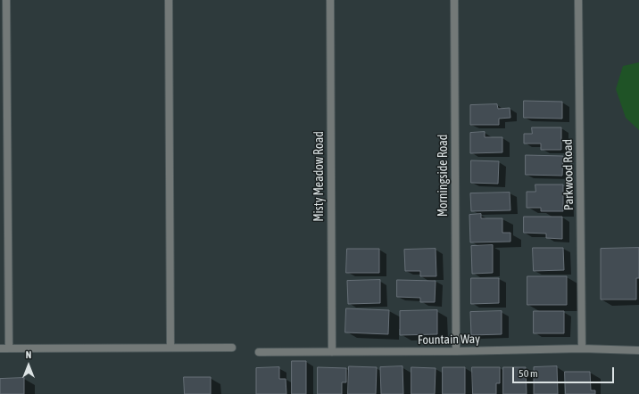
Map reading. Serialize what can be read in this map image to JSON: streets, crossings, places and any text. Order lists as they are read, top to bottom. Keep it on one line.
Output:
{"streets":{"street":["Parkwood Road","Morningside Road","Misty Meadow Road","Fountain Way"]},"crossings":[["Parkwood Road","Fountain Way"],["Morningside Road","Fountain Way"],["Misty Meadow Road","Fountain Way"]],"scale_bar":"50 m","north":"top"}
